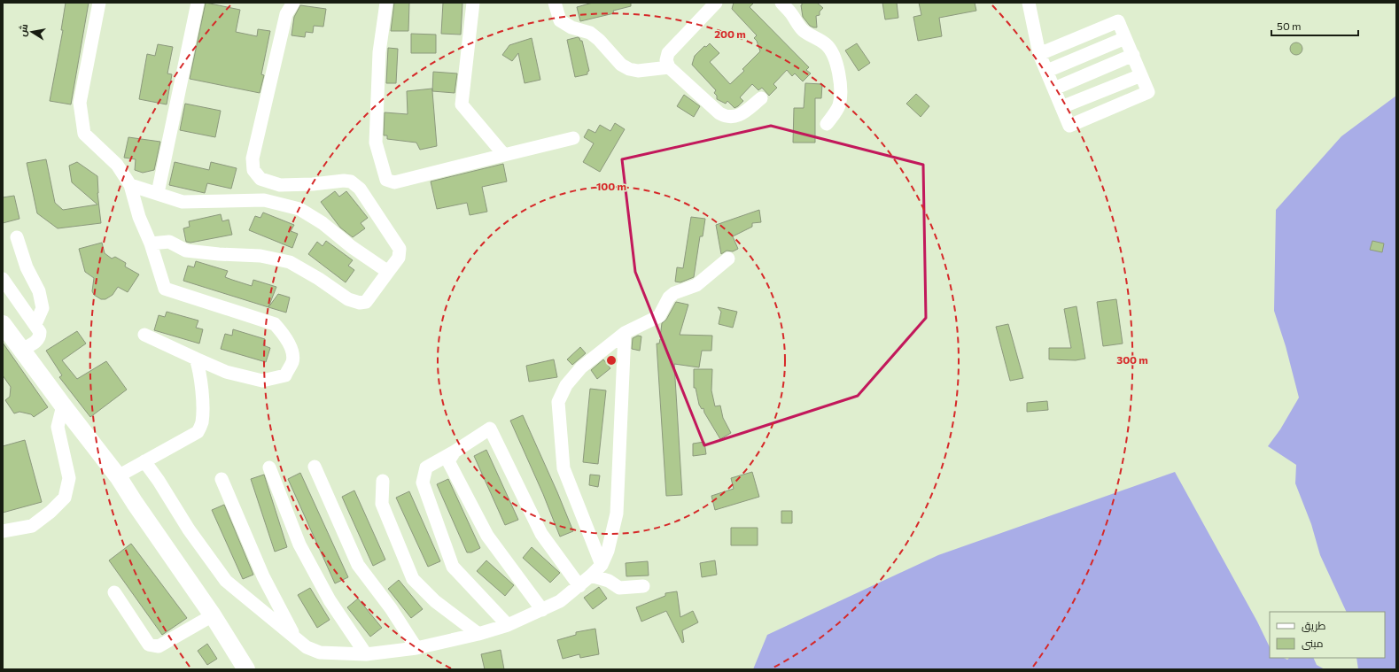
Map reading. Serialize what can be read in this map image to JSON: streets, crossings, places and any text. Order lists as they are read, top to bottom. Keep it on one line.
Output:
{"legend":["طريق","مبنى"],"scale_bar":"50 m","north":"left","rings":["200 m","100 m","300 m"]}
